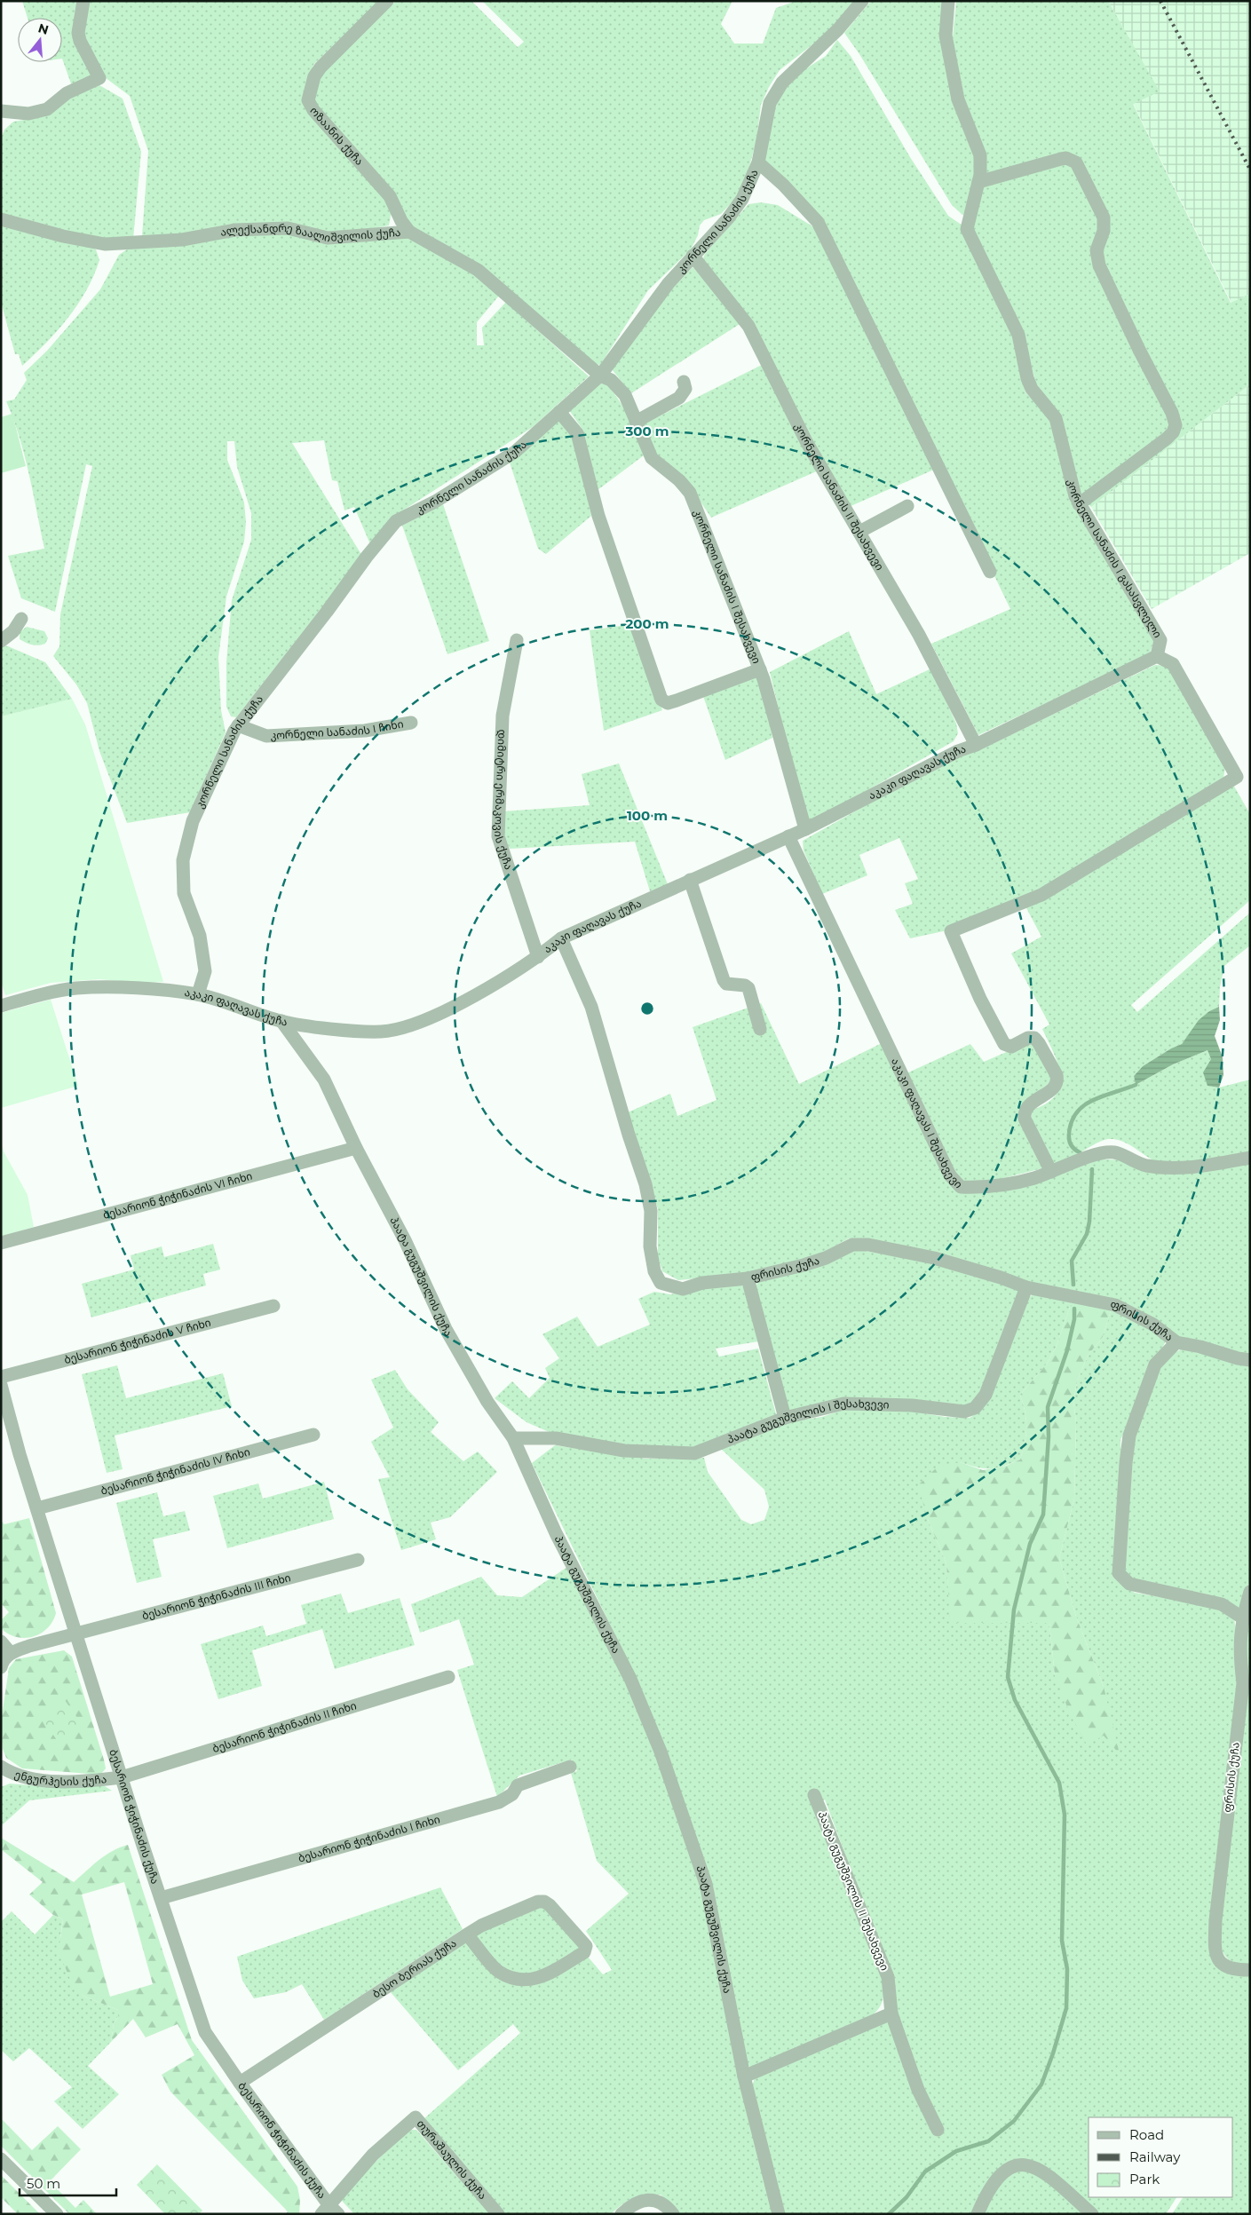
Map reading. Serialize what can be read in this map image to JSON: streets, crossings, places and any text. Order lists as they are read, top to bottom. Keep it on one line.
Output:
{"streets":{"street":["ოზაანის ქუჩა","კორნელი სანაძის ქუჩა","ალექსანდრე ზაალიშვილის ქუჩა","კორნელი სანაძის II შესახვევი","კორნელი სანაძის I გასასვლელი","კორნელი სანაძის I შესახვევი","კორნელი სანაძის I ჩიხი","აკაკი ფაღავას ქუჩა","დიმიტრი ერმაკოვის ქუჩა","აკაკი ფაღავას I შესახვევი","ბესარიონ ჭიჭინაძის VI ჩიხი","ფრისის ქუჩა","პაატა გუგუშვილის ქუჩა","ბესარიონ ჭიჭინაძის V ჩიხი","პაატა გუგუშვილის I შესახვევი","ბესარიონ ჭიჭინაძის IV ჩიხი","ბესარიონ ჭიჭინაძის III ჩიხი","ბესარიონ ჭიჭინაძის II ჩიხი","ენგურჰესის ქუჩა","ბესარიონ ჭიჭინაძის ქუჩა","ბესარიონ ჭიჭინაძის I ჩიხი","პაატა გუგუშვილის II შესახვევი","ბესო ბერიას ქუჩა","თურაშაულის ქუჩა"]},"crossings":[["ოზაანის ქუჩა","ალექსანდრე ზაალიშვილის ქუჩა"],["კორნელი სანაძის ქუჩა","ალექსანდრე ზაალიშვილის ქუჩა"],["კორნელი სანაძის ქუჩა","კორნელი სანაძის II შესახვევი"],["კორნელი სანაძის ქუჩა","კორნელი სანაძის I შესახვევი"],["კორნელი სანაძის ქუჩა","კორნელი სანაძის I ჩიხი"],["კორნელი სანაძის ქუჩა","აკაკი ფაღავას ქუჩა"],["ალექსანდრე ზაალიშვილის ქუჩა","კორნელი სანაძის I შესახვევი"],["კორნელი სანაძის II შესახვევი","აკაკი ფაღავას ქუჩა"],["კორნელი სანაძის I გასასვლელი","აკაკი ფაღავას ქუჩა"],["კორნელი სანაძის I გასასვლელი","აკაკი ფაღავას I შესახვევი"],["კორნელი სანაძის I შესახვევი","აკაკი ფაღავას ქუჩა"],["აკაკი ფაღავას ქუჩა","დიმიტრი ერმაკოვის ქუჩა"],["აკაკი ფაღავას ქუჩა","აკაკი ფაღავას I შესახვევი"],["აკაკი ფაღავას ქუჩა","ფრისის ქუჩა"],["აკაკი ფაღავას ქუჩა","პაატა გუგუშვილის ქუჩა"],["ბესარიონ ჭიჭინაძის VI ჩიხი","პაატა გუგუშვილის ქუჩა"],["ფრისის ქუჩა","პაატა გუგუშვილის I შესახვევი"],["პაატა გუგუშვილის ქუჩა","პაატა გუგუშვილის I შესახვევი"],["ბესარიონ ჭიჭინაძის IV ჩიხი","ბესარიონ ჭიჭინაძის ქუჩა"],["ბესარიონ ჭიჭინაძის III ჩიხი","ბესარიონ ჭიჭინაძის ქუჩა"],["ბესარიონ ჭიჭინაძის II ჩიხი","ენგურჰესის ქუჩა"],["ბესარიონ ჭიჭინაძის II ჩიხი","ბესარიონ ჭიჭინაძის ქუჩა"],["ენგურჰესის ქუჩა","ბესარიონ ჭიჭინაძის ქუჩა"],["ბესარიონ ჭიჭინაძის ქუჩა","ბესარიონ ჭიჭინაძის I ჩიხი"],["ბესარიონ ჭიჭინაძის ქუჩა","ბესო ბერიას ქუჩა"],["ბესარიონ ჭიჭინაძის ქუჩა","თურაშაულის ქუჩა"]],"legend":["Road","Railway","Park"],"scale_bar":"50 m","north":"top","rings":["300 m","200 m","100 m"]}
